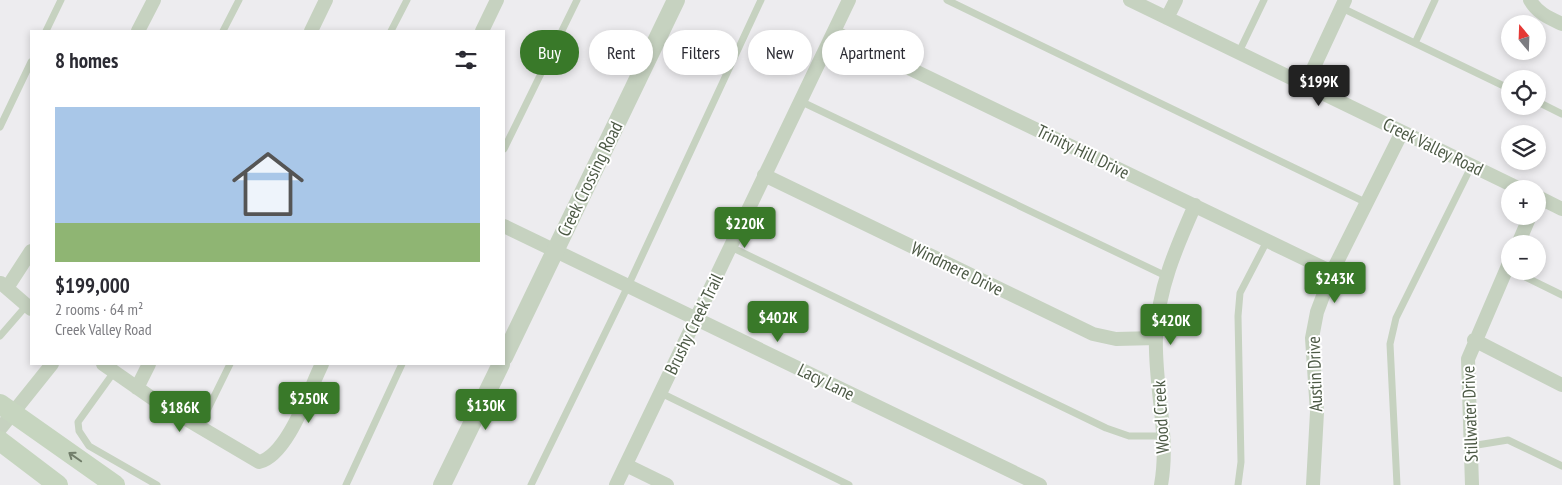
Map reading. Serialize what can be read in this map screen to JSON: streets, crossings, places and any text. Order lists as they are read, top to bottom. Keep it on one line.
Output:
{"streets":{"street":["Creek Valley Road","Trinity Hill Drive","Creek Crossing Road","Windmere Drive","Brushy Creek Trail","Austin Drive","Lacy Lane","Stillwater Drive","Wood Creek"]},"crossings":[["Creek Valley Road","Austin Drive"],["Trinity Hill Drive","Austin Drive"],["Trinity Hill Drive","Wood Creek"],["Creek Crossing Road","Lacy Lane"],["Windmere Drive","Brushy Creek Trail"],["Windmere Drive","Wood Creek"],["Brushy Creek Trail","Lacy Lane"]],"north":"top","page":{"map_buttons":["+","−"],"chip":["Buy","Rent","Filters","New","Apartment"],"heading":"8 homes","price":["$199K","$220K","$243K","$402K","$420K","$250K","$130K","$186K"],"list":[{"name":"$199,000","note":"2 rooms · 64 m² · Creek Valley Road"}]}}
